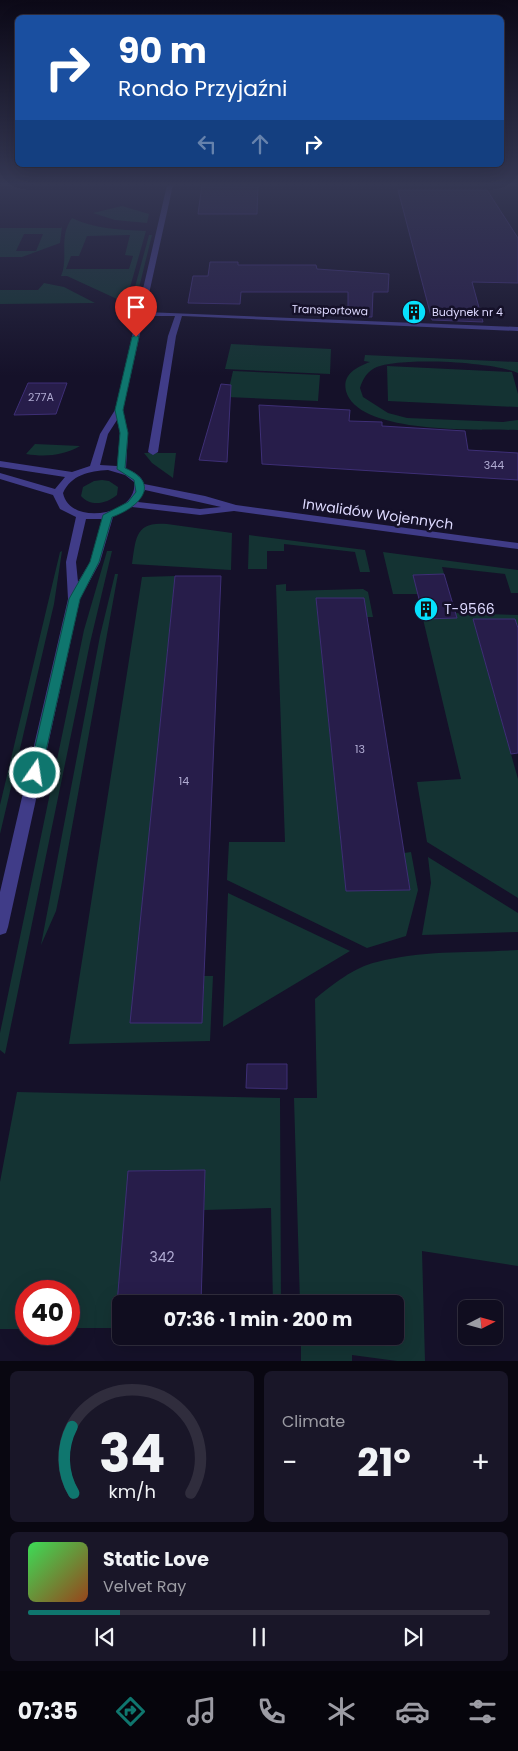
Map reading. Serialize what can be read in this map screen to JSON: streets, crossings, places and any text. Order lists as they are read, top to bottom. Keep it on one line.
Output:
{"streets":{"street":["Transportowa","Inwalidów Wojennych"]},"places":{"building":["Budynek nr 4","T-9566"]},"house_numbers":["277A","344","13","14","342"],"north":"right","page":{"turn":["90 m","Rondo Przyjaźni"],"limit":"40","trip":"07:36 · 1 min · 200 m","tile":"Climate","heat":["−","21°","+"],"song":["Static Love","Velvet Ray"],"tabs":"07:35","gauge":["34","km/h"]}}
